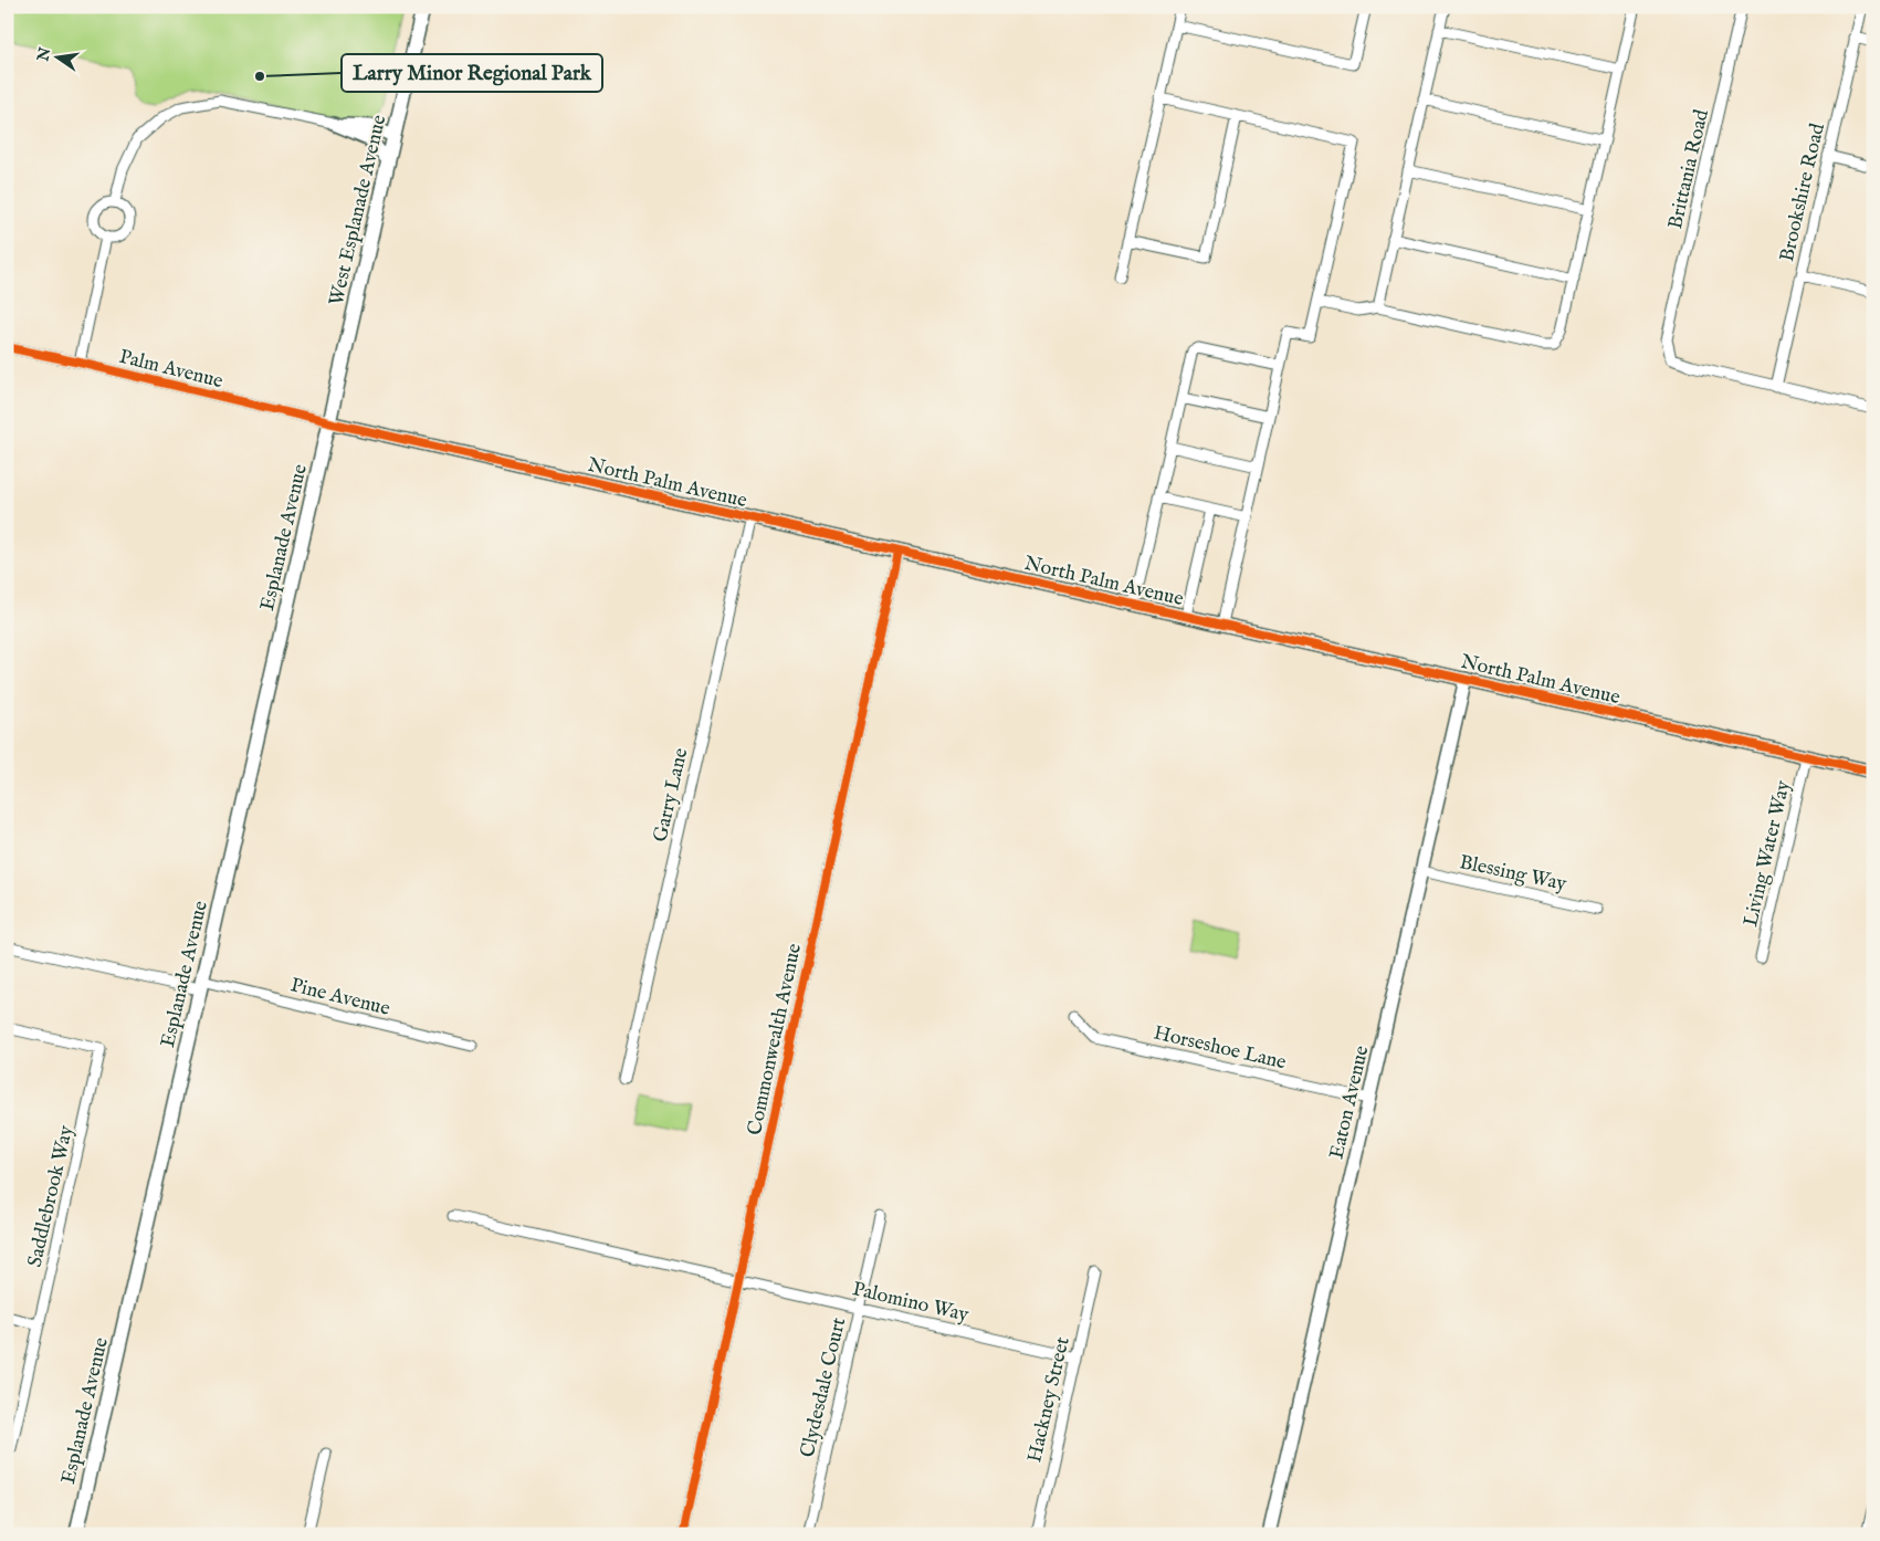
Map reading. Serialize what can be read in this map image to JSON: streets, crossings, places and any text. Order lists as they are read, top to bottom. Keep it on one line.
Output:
{"streets":{"main road":["West Esplanade Avenue","Esplanade Avenue"],"street":["Brittania Road","Brookshire Road","Palm Avenue","North Palm Avenue","Garry Lane","Living Water Way","Blessing Way","Pine Avenue","Commonwealth Avenue","Horseshoe Lane","Eaton Avenue","Saddlebrook Way","Palomino Way","Clydesdale Court","Hackney Street"]},"crossings":[["Brittania Road","Brookshire Road"],["West Esplanade Avenue","Palm Avenue"],["West Esplanade Avenue","North Palm Avenue"],["West Esplanade Avenue","Esplanade Avenue"],["Palm Avenue","North Palm Avenue"],["Palm Avenue","Esplanade Avenue"],["North Palm Avenue","Esplanade Avenue"],["North Palm Avenue","Garry Lane"],["North Palm Avenue","Living Water Way"],["North Palm Avenue","Commonwealth Avenue"],["North Palm Avenue","Eaton Avenue"],["Esplanade Avenue","Pine Avenue"],["Blessing Way","Eaton Avenue"],["Commonwealth Avenue","Palomino Way"],["Horseshoe Lane","Eaton Avenue"],["Palomino Way","Clydesdale Court"],["Palomino Way","Hackney Street"]],"places":["Larry Minor Regional Park"],"north":"left"}
